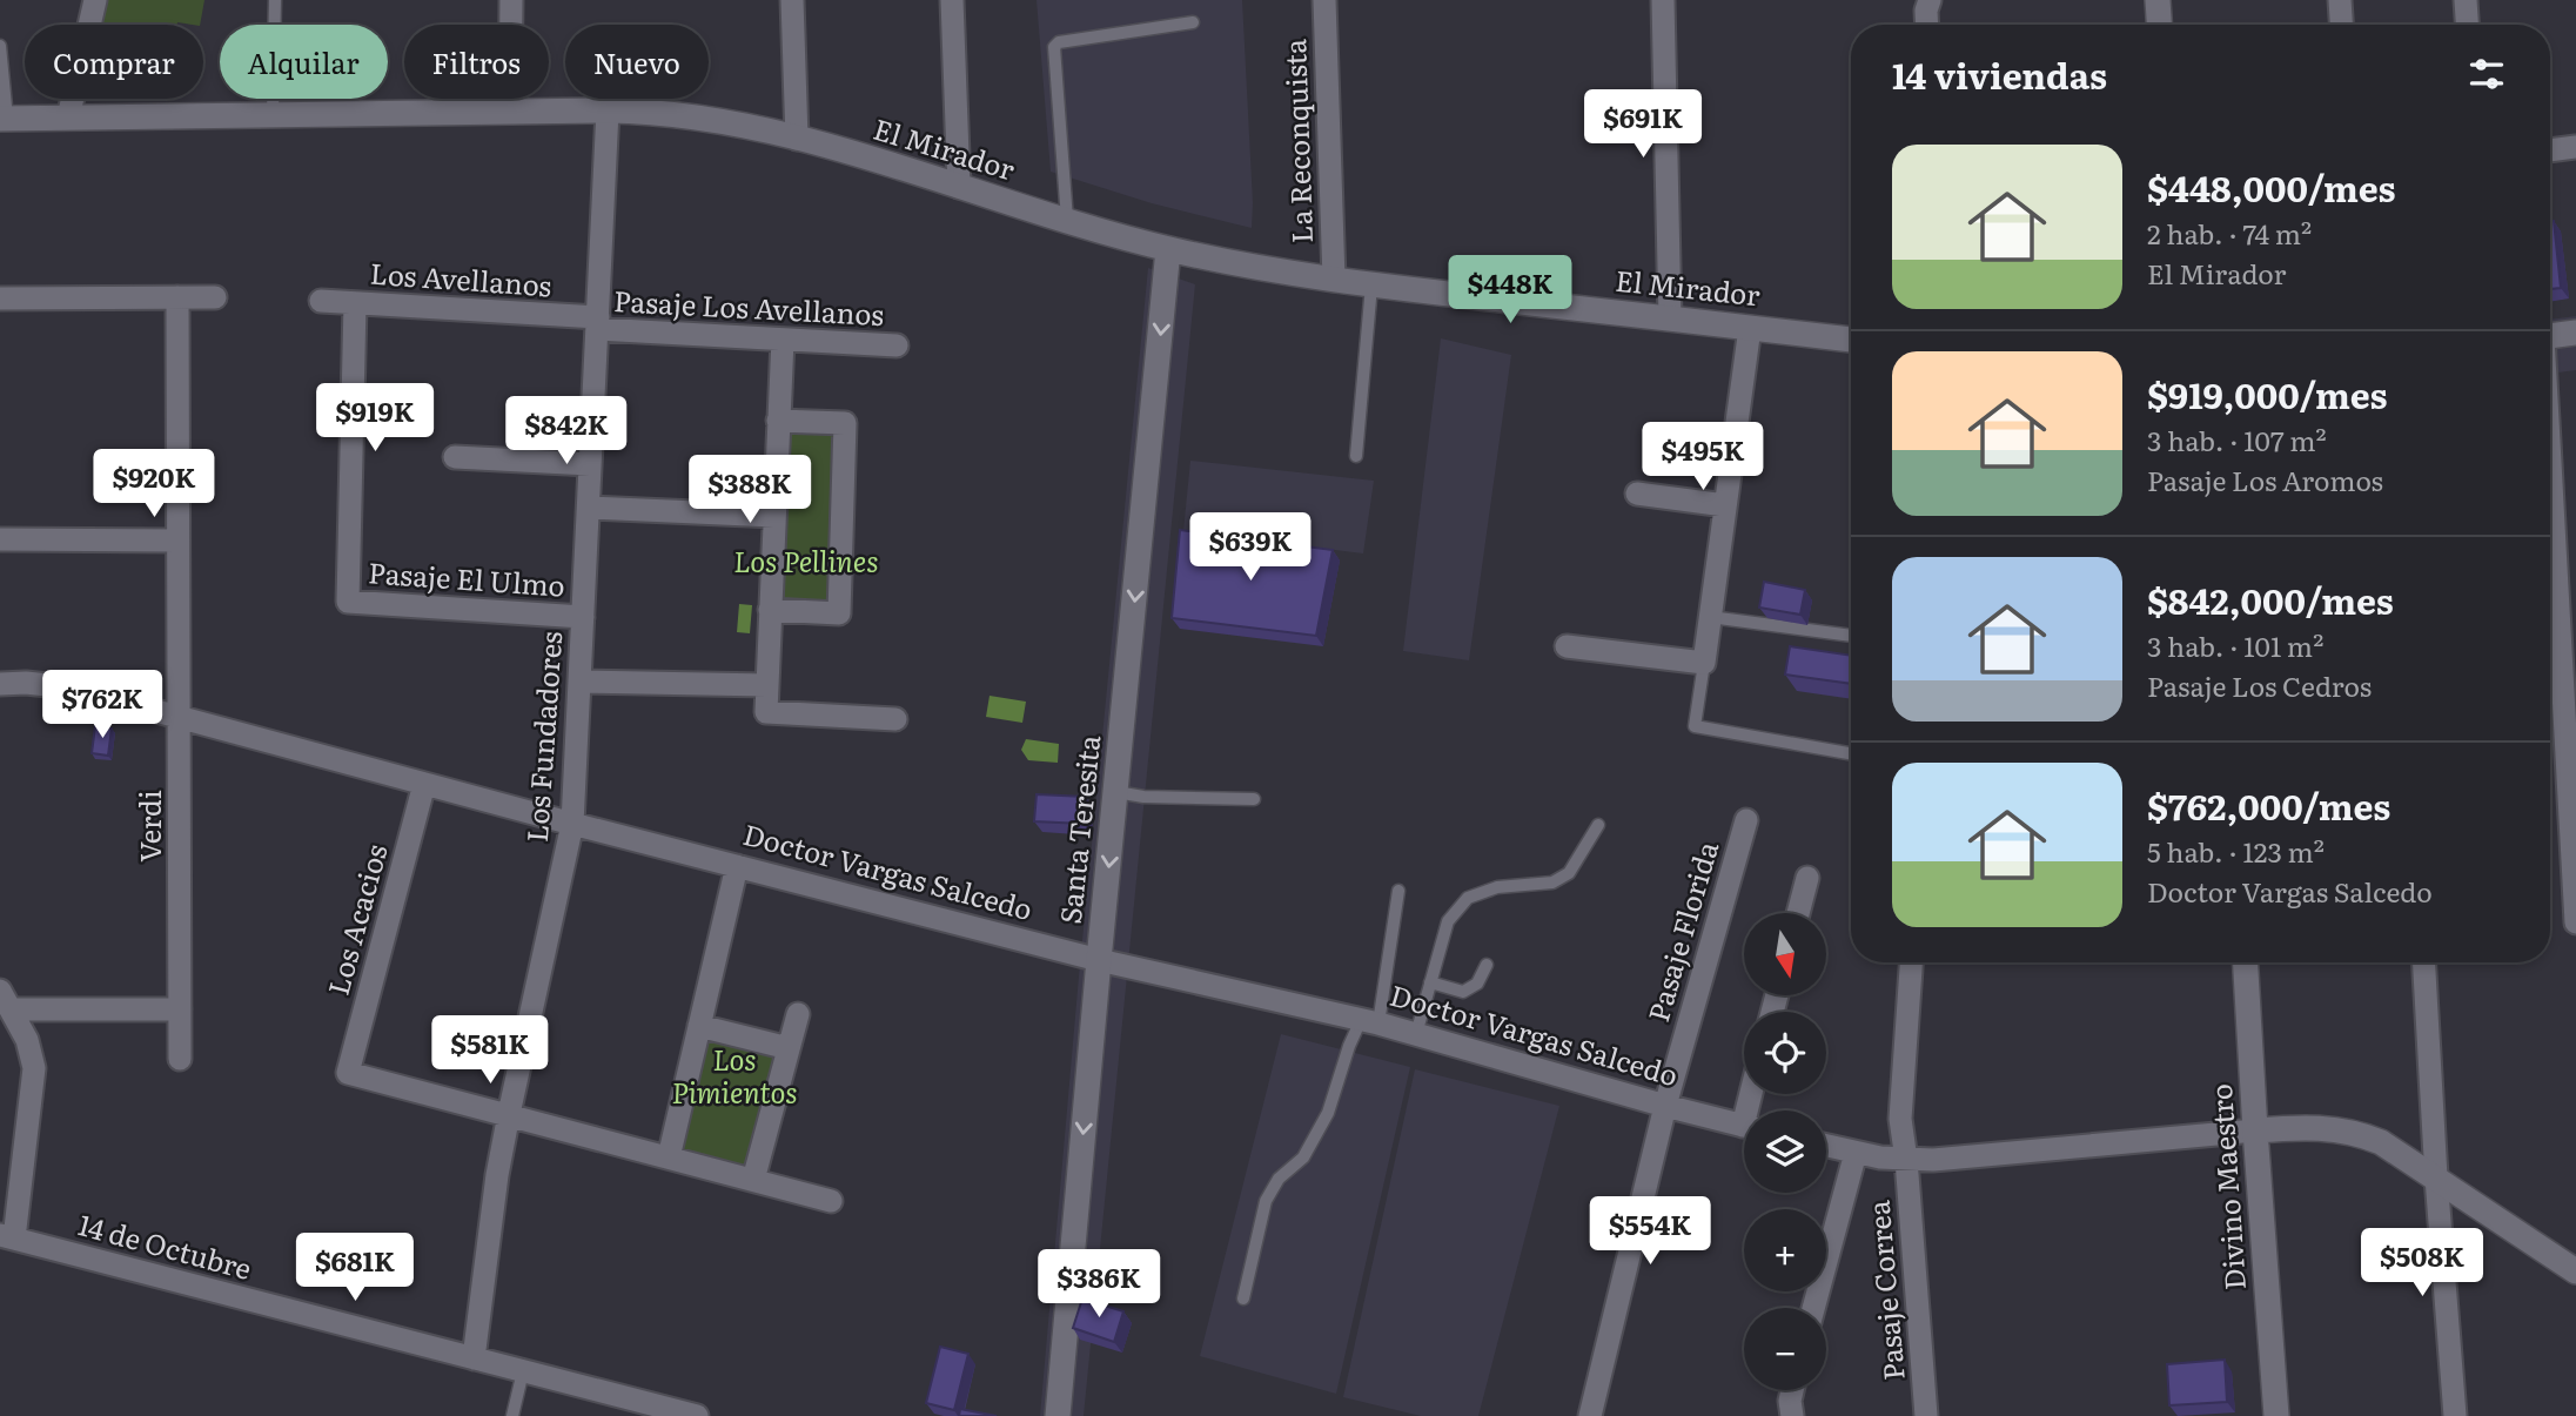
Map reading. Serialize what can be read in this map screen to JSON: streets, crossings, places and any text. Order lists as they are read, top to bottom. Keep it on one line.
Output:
{"streets":{"street":["La Reconquista","El Mirador","Los Avellanos","Pasaje Los Avellanos","Pasaje El Ulmo","Los Fundadores","Verdi","Santa Teresita","Doctor Vargas Salcedo","Los Acacios","Pasaje Florida","Divino Maestro","14 de Octubre","Pasaje Correa"]},"crossings":[["La Reconquista","El Mirador"],["El Mirador","Los Fundadores"],["El Mirador","Santa Teresita"],["Los Avellanos","Pasaje Los Avellanos"],["Los Avellanos","Pasaje El Ulmo"],["Los Avellanos","Los Fundadores"],["Pasaje Los Avellanos","Los Fundadores"],["Pasaje El Ulmo","Los Fundadores"],["Los Fundadores","Doctor Vargas Salcedo"],["Los Fundadores","Los Acacios"],["Los Fundadores","14 de Octubre"],["Verdi","Doctor Vargas Salcedo"],["Santa Teresita","Doctor Vargas Salcedo"],["Doctor Vargas Salcedo","Los Acacios"],["Doctor Vargas Salcedo","Pasaje Florida"]],"one_way":["Santa Teresita"],"parks":["Los Pellines","Los Pimientos"],"north":"bottom","page":{"chip":["Comprar","Alquilar","Filtros","Nuevo"],"heading":"14 viviendas","price":["$691K","$448K","$919K","$842K","$495K","$920K","$388K","$639K","$762K","$581K","$554K","$508K","$681K","$386K"],"list":[{"name":"$448,000/mes","note":"2 hab. · 74 m² · El Mirador"},{"name":"$919,000/mes","note":"3 hab. · 107 m² · Pasaje Los Aromos"},{"name":"$842,000/mes","note":"3 hab. · 101 m² · Pasaje Los Cedros"},{"name":"$762,000/mes","note":"5 hab. · 123 m² · Doctor Vargas Salcedo"}],"map_buttons":["+","−"]}}
